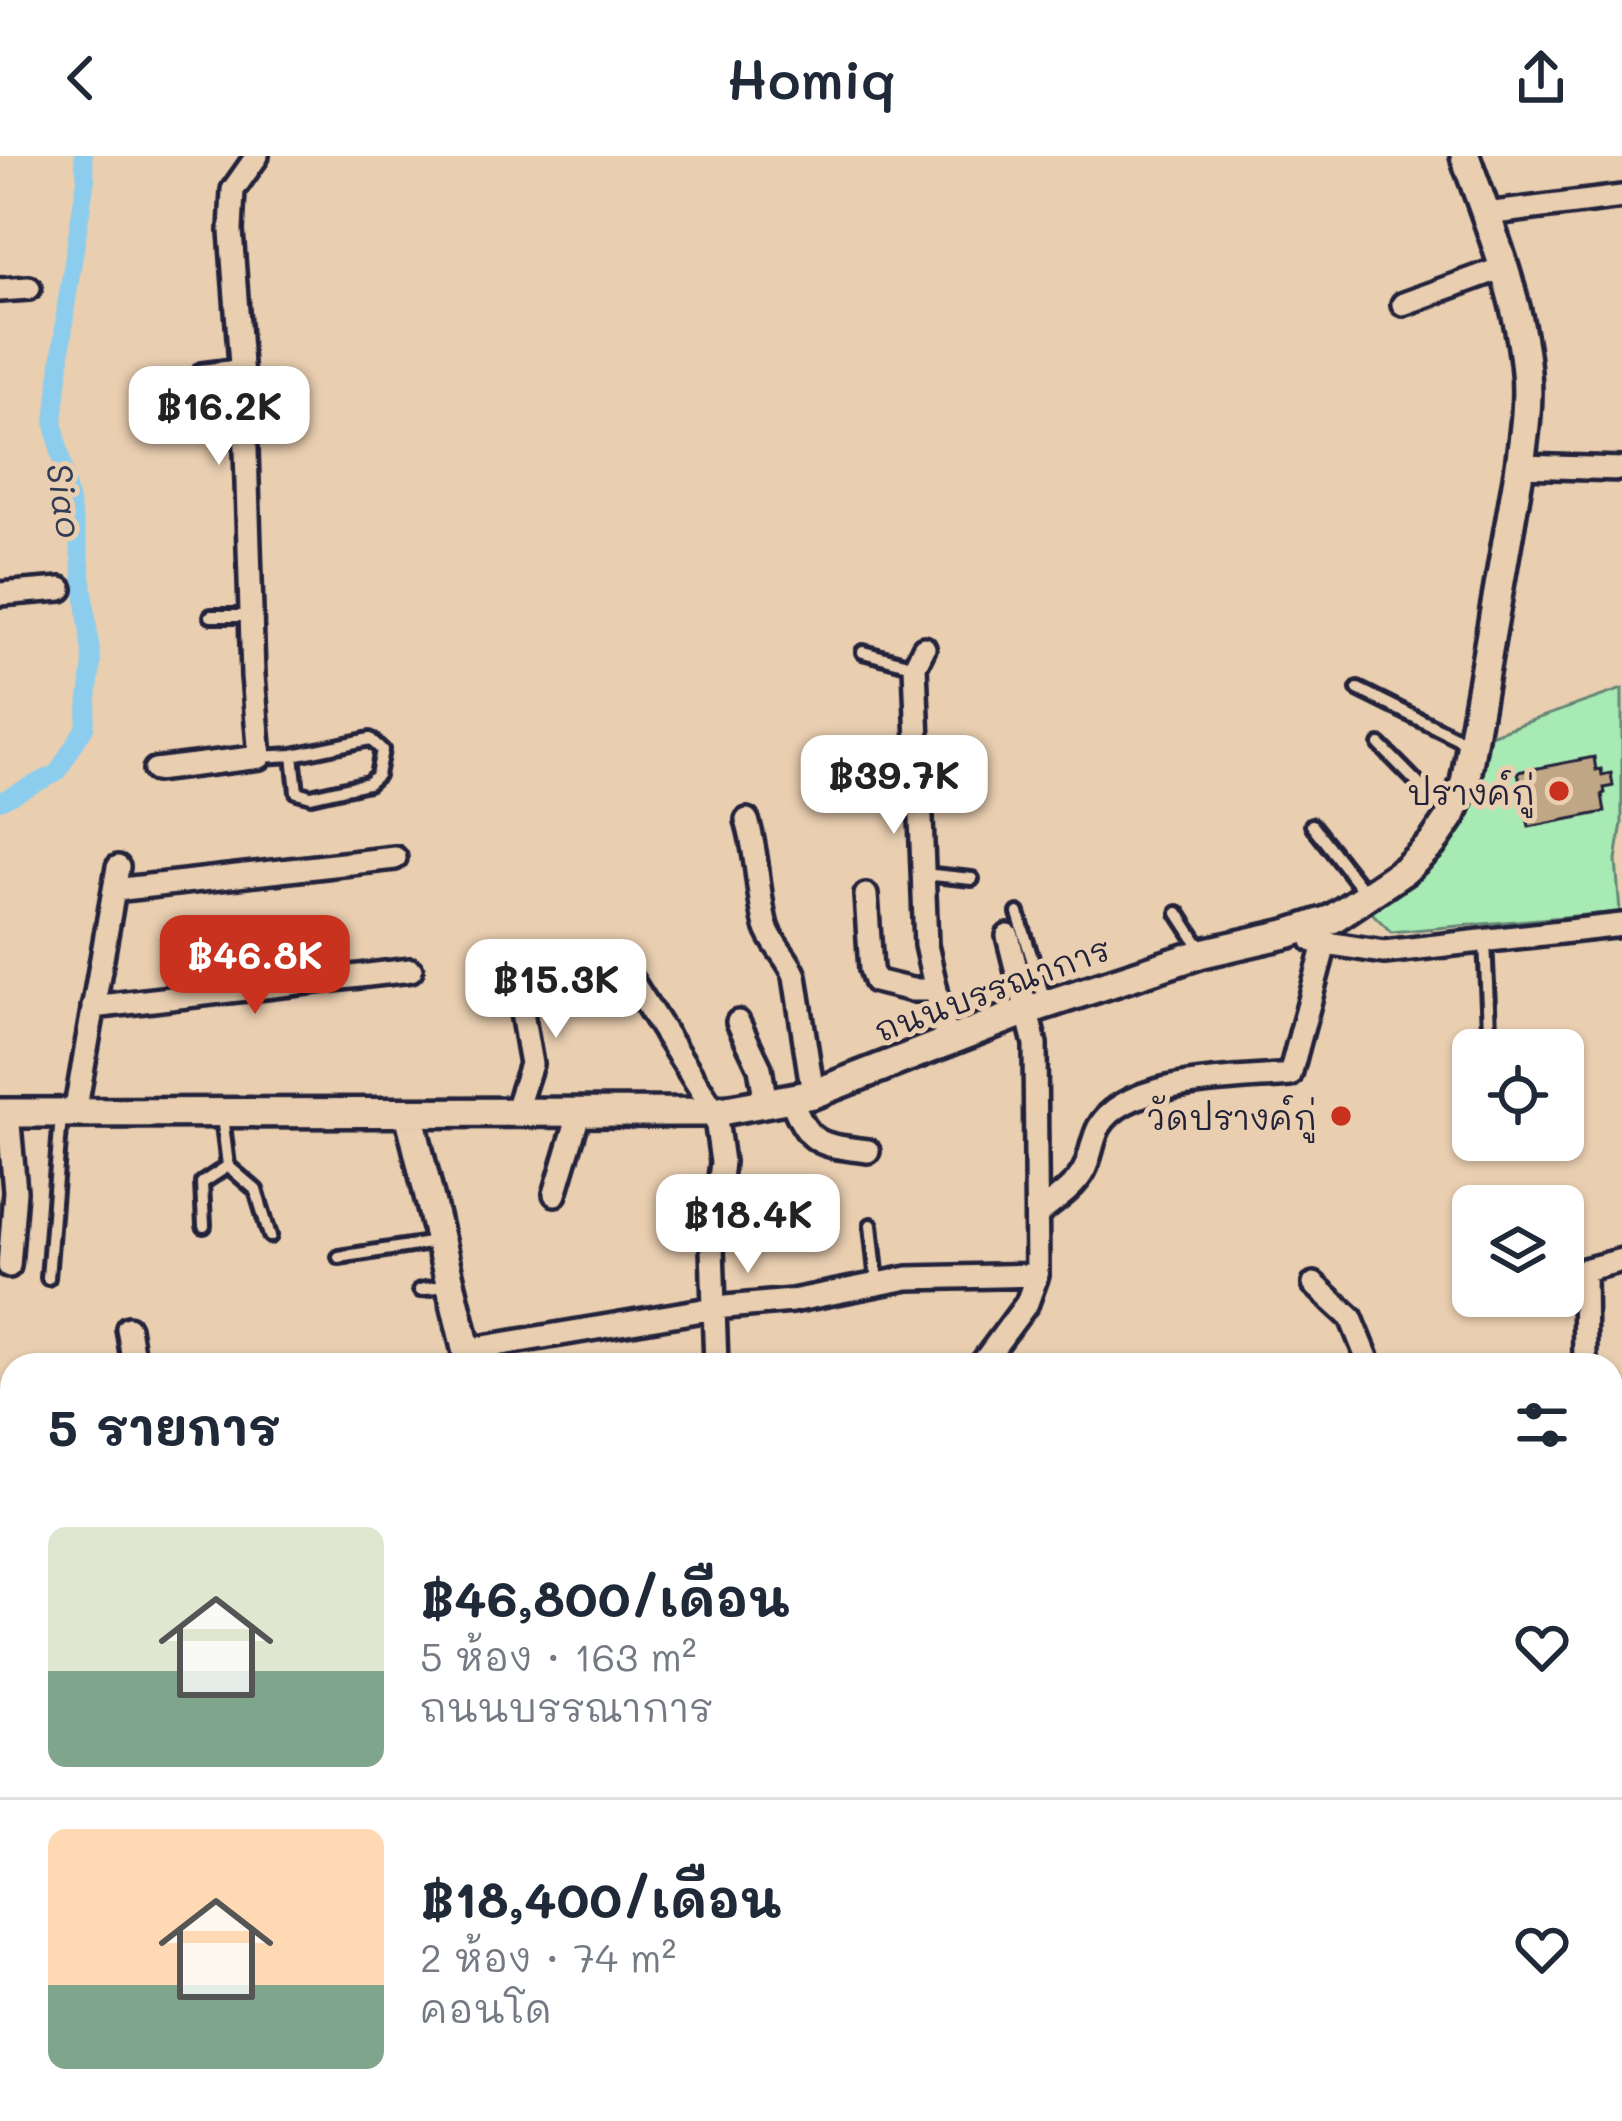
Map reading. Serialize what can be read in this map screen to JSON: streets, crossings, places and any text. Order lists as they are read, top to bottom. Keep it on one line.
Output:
{"streets":{"street":["ถนนบรรณาการ"]},"water":["Siao"],"places":["ปรางค์กู่","วัดปรางค์กู่"],"page":{"header":"Homiq","price":["฿16.2K","฿39.7K","฿46.8K","฿15.3K","฿18.4K"],"heading":"5 รายการ","list":[{"name":"฿46,800/เดือน","note":"5 ห้อง · 163 m² · ถนนบรรณาการ"},{"name":"฿18,400/เดือน","note":"2 ห้อง · 74 m² · คอนโด"}]}}
